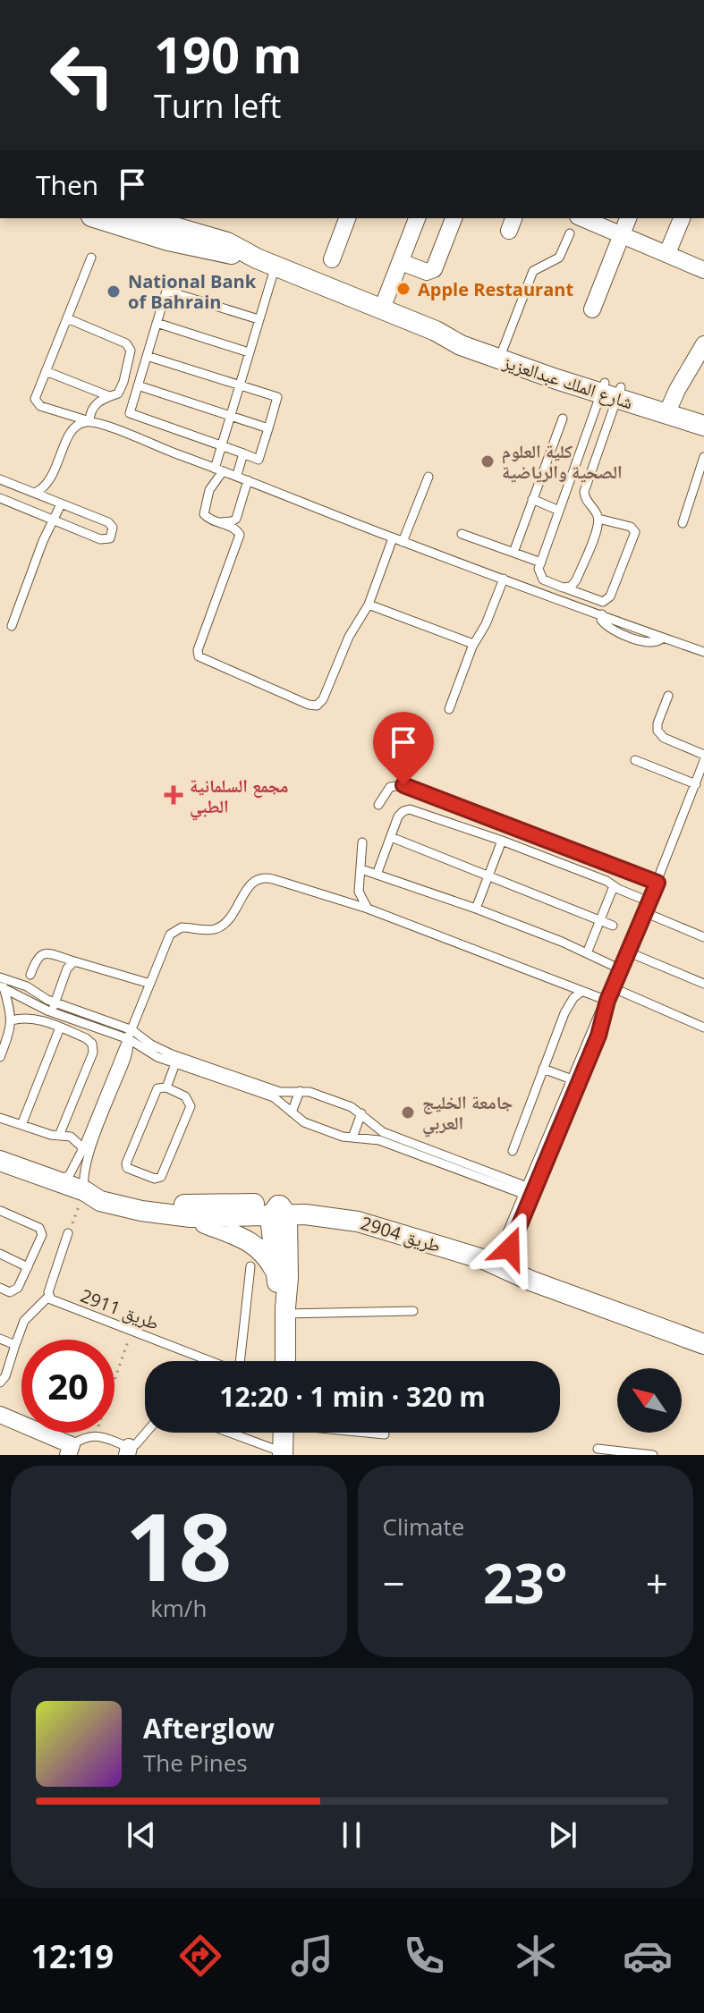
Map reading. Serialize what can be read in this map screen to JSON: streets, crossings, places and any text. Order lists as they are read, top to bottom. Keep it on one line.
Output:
{"streets":{"street":["شارع الملك عبدالعزيز","طريق 2904"],"lane":["طريق 2911"]},"places":{"other":["Apple Restaurant","National Bank of Bahrain","كلية العلوم الصحية والرياضية","جامعة الخليج العربي"],"health":["مجمع السلمانية الطبي"]},"north":"top left","page":{"turn":["190 m","Turn left"],"then":"Then","limit":"20","trip":"12:20 · 1 min · 320 m","tile":[["18","km/h"],"Climate"],"heat":["−","23°","+"],"song":["Afterglow","The Pines"],"tabs":"12:19"}}
